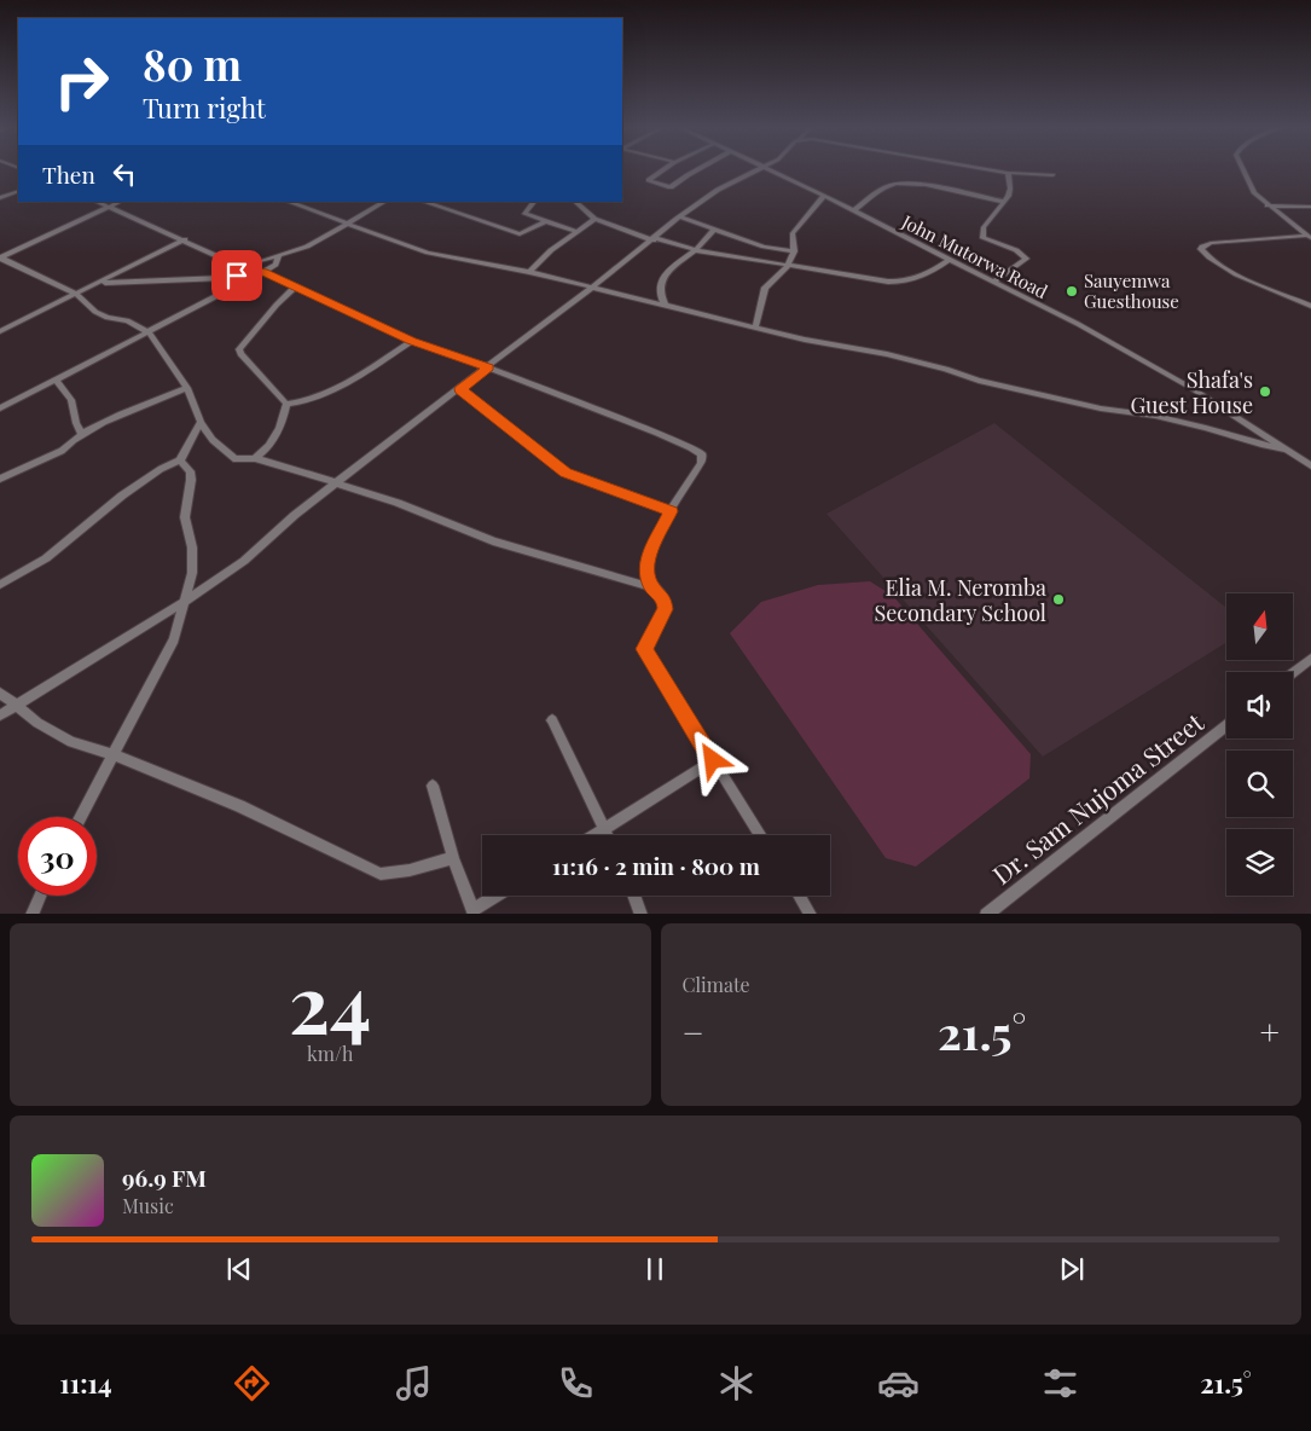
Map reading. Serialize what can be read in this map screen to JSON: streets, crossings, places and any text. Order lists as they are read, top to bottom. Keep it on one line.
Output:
{"streets":{"street":["John Mutorwa Road","Dr. Sam Nujoma Street"]},"places":["Sauyemwa Guesthouse","Shafa's Guest House","Elia M. Neromba Secondary School"],"north":"top","page":{"turn":["80 m","Turn right"],"then":"Then","limit":"30","trip":"11:16 · 2 min · 800 m","tile":[["24","km/h"],"Climate"],"heat":["−","21.5°","+"],"song":["96.9 FM","Music"],"tabs":["11:14","21.5°"]}}
